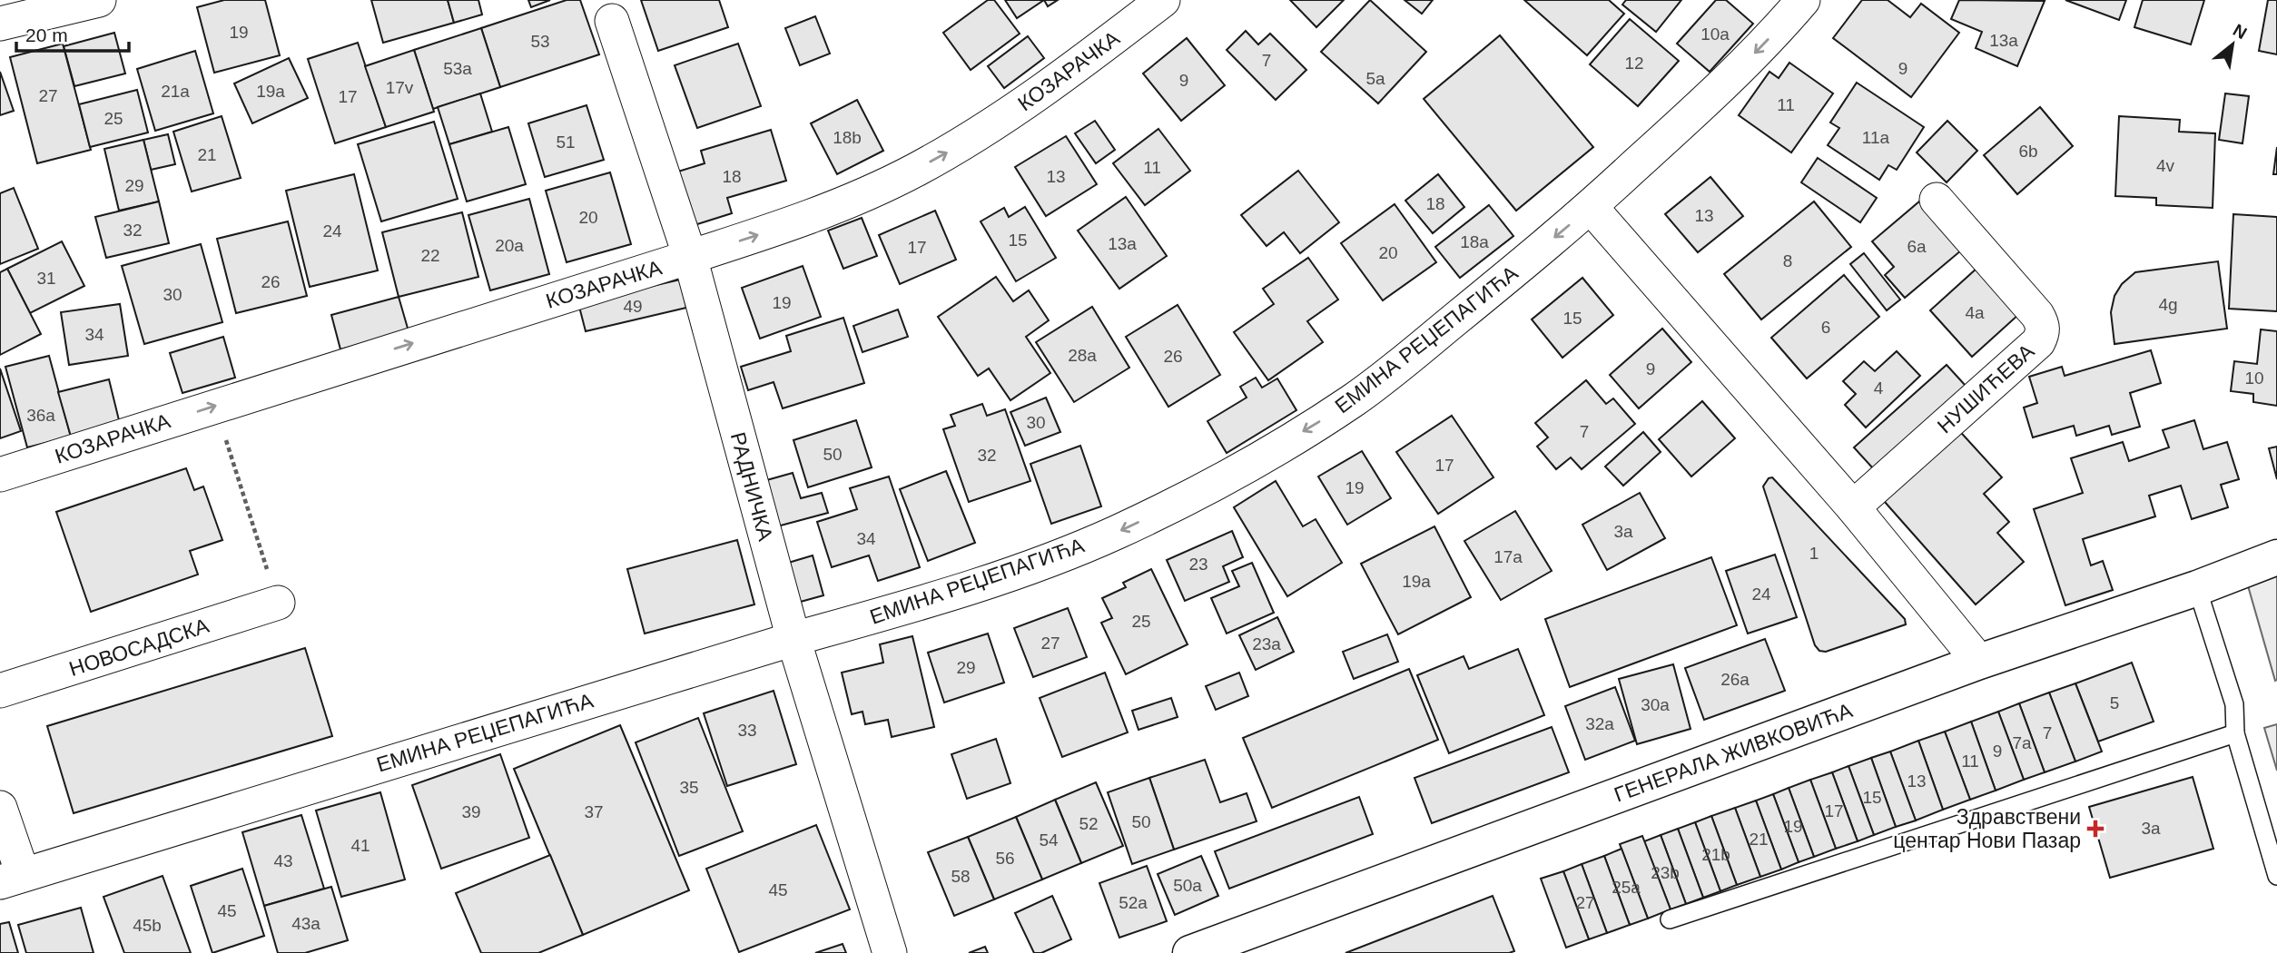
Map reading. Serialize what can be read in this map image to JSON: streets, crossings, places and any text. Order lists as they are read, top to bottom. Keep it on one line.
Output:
{"streets":{"street":["КОЗАРАЧКА","ЕМИНА РЕЏЕПАГИЋА","НУШИЋЕВА","РАДНИЧКА","НОВОСАДСКА","ГЕНЕРАЛА ЖИВКОВИЋА"]},"crossings":[["КОЗАРАЧКА","РАДНИЧКА"],["ЕМИНА РЕЏЕПАГИЋА","РАДНИЧКА"]],"one_way":["КОЗАРАЧКА","ЕМИНА РЕЏЕПАГИЋА"],"places":{"health":["Здравствени центар Нови Пазар"]},"house_numbers":["19","10a","13a","53","7","12","53a","9","5a","9","17v","21a","19a","27","17","11","25","18b","11a","51","6b","21","4v","11","18","13","29","18","13","20","32","24","15","18a","13a","20a","6a","17","20","22","8","31","26","30","19","4g","49","4a","15","6","34","28a","26","9","10","4","36a","30","7","50","32","17","19","3a","34","1","17a","23","19a","24","25","27","23a","29","26a","5","30a","32a","33","7","7a","9","11","13","35","15","17","39","37","50","52","19","3a","21","54","41","21b","56","43","23b","58","50a","25a","45","52a","27","45","43a","45b"],"scale_bar":"20 m","north":"top right"}
